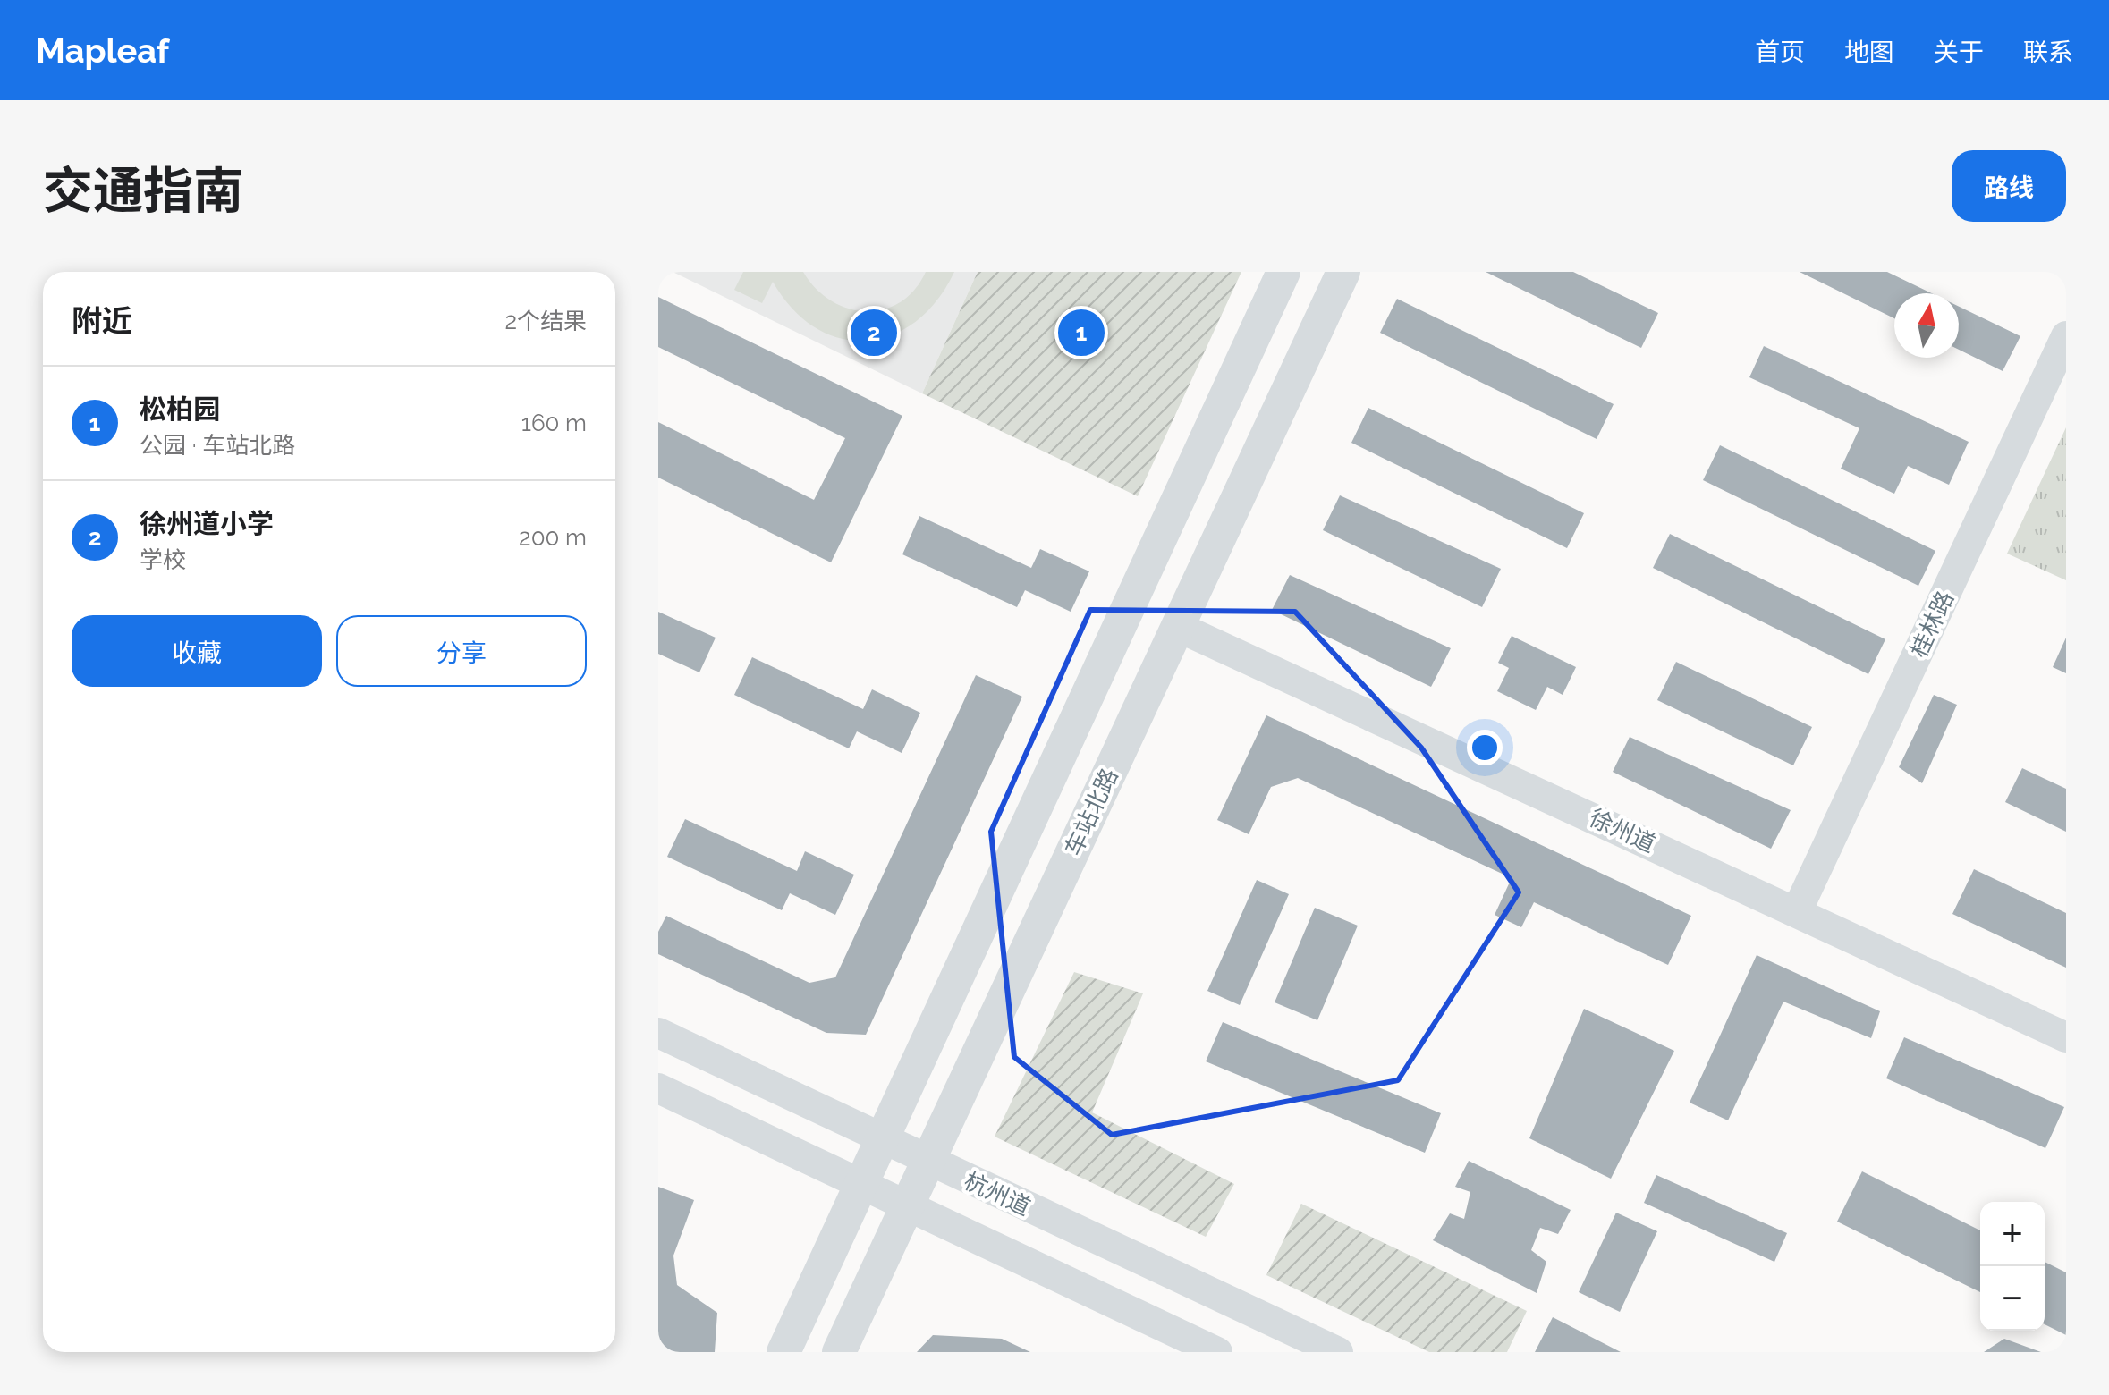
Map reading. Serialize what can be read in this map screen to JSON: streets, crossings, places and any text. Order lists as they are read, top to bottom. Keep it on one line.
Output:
{"streets":{"main road":["车站北路"],"street":["桂林路","徐州道","杭州道"]},"crossings":[["桂林路","徐州道"],["车站北路","徐州道"],["车站北路","杭州道"]],"north":"top","page":{"header":"Mapleaf","nav":["首页","地图","关于","联系"],"title":"交通指南","buttons":["路线",["收藏","分享"]],"heading":["附近","2个结果"],"pins":["1","2"],"list":[{"mark":"1","name":"松柏园","note":"公园 · 车站北路","value":"160 m"},{"mark":"2","name":"徐州道小学","note":"学校","value":"200 m"}],"map_buttons":["+","−"]}}
